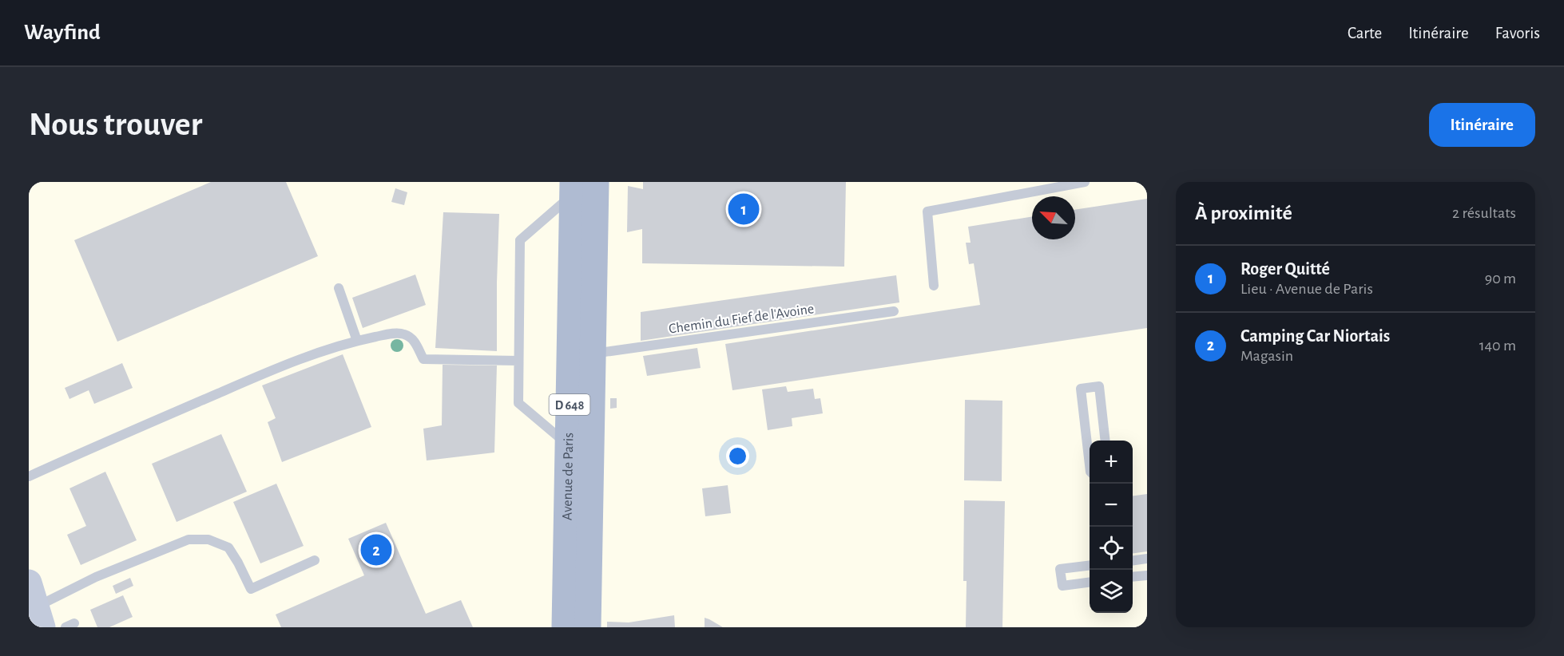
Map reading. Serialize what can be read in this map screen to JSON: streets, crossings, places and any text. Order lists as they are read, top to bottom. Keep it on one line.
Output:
{"streets":{"main road":["D 648","Avenue de Paris"],"lane":["Chemin du Fief de l'Avoine"]},"crossings":[["Chemin du Fief de l'Avoine","Avenue de Paris"]],"north":"top left","page":{"header":"Wayfind","nav":["Carte","Itinéraire","Favoris"],"buttons":"Itinéraire","title":"Nous trouver","heading":["À proximité","2 résultats"],"pins":["1","2"],"list":[{"mark":"1","name":"Roger Quitté","note":"Lieu · Avenue de Paris","value":"90 m"},{"mark":"2","name":"Camping Car Niortais","note":"Magasin","value":"140 m"}],"map_buttons":["+","−"]}}
